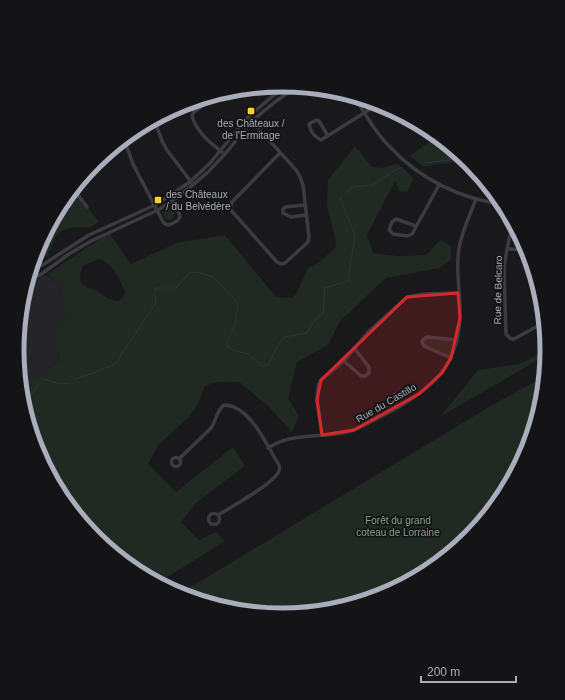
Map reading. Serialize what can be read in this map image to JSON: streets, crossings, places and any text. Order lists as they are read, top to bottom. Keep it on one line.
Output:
{"streets":{"street":["Rue de Belcaro","Rue du Castillo"]},"parks":["Forêt du grand coteau de Lorraine"],"places":{"transit":["des Châteaux / de l'Ermitage","des Châteaux / du Belvédère"]},"scale_bar":"200 m"}
